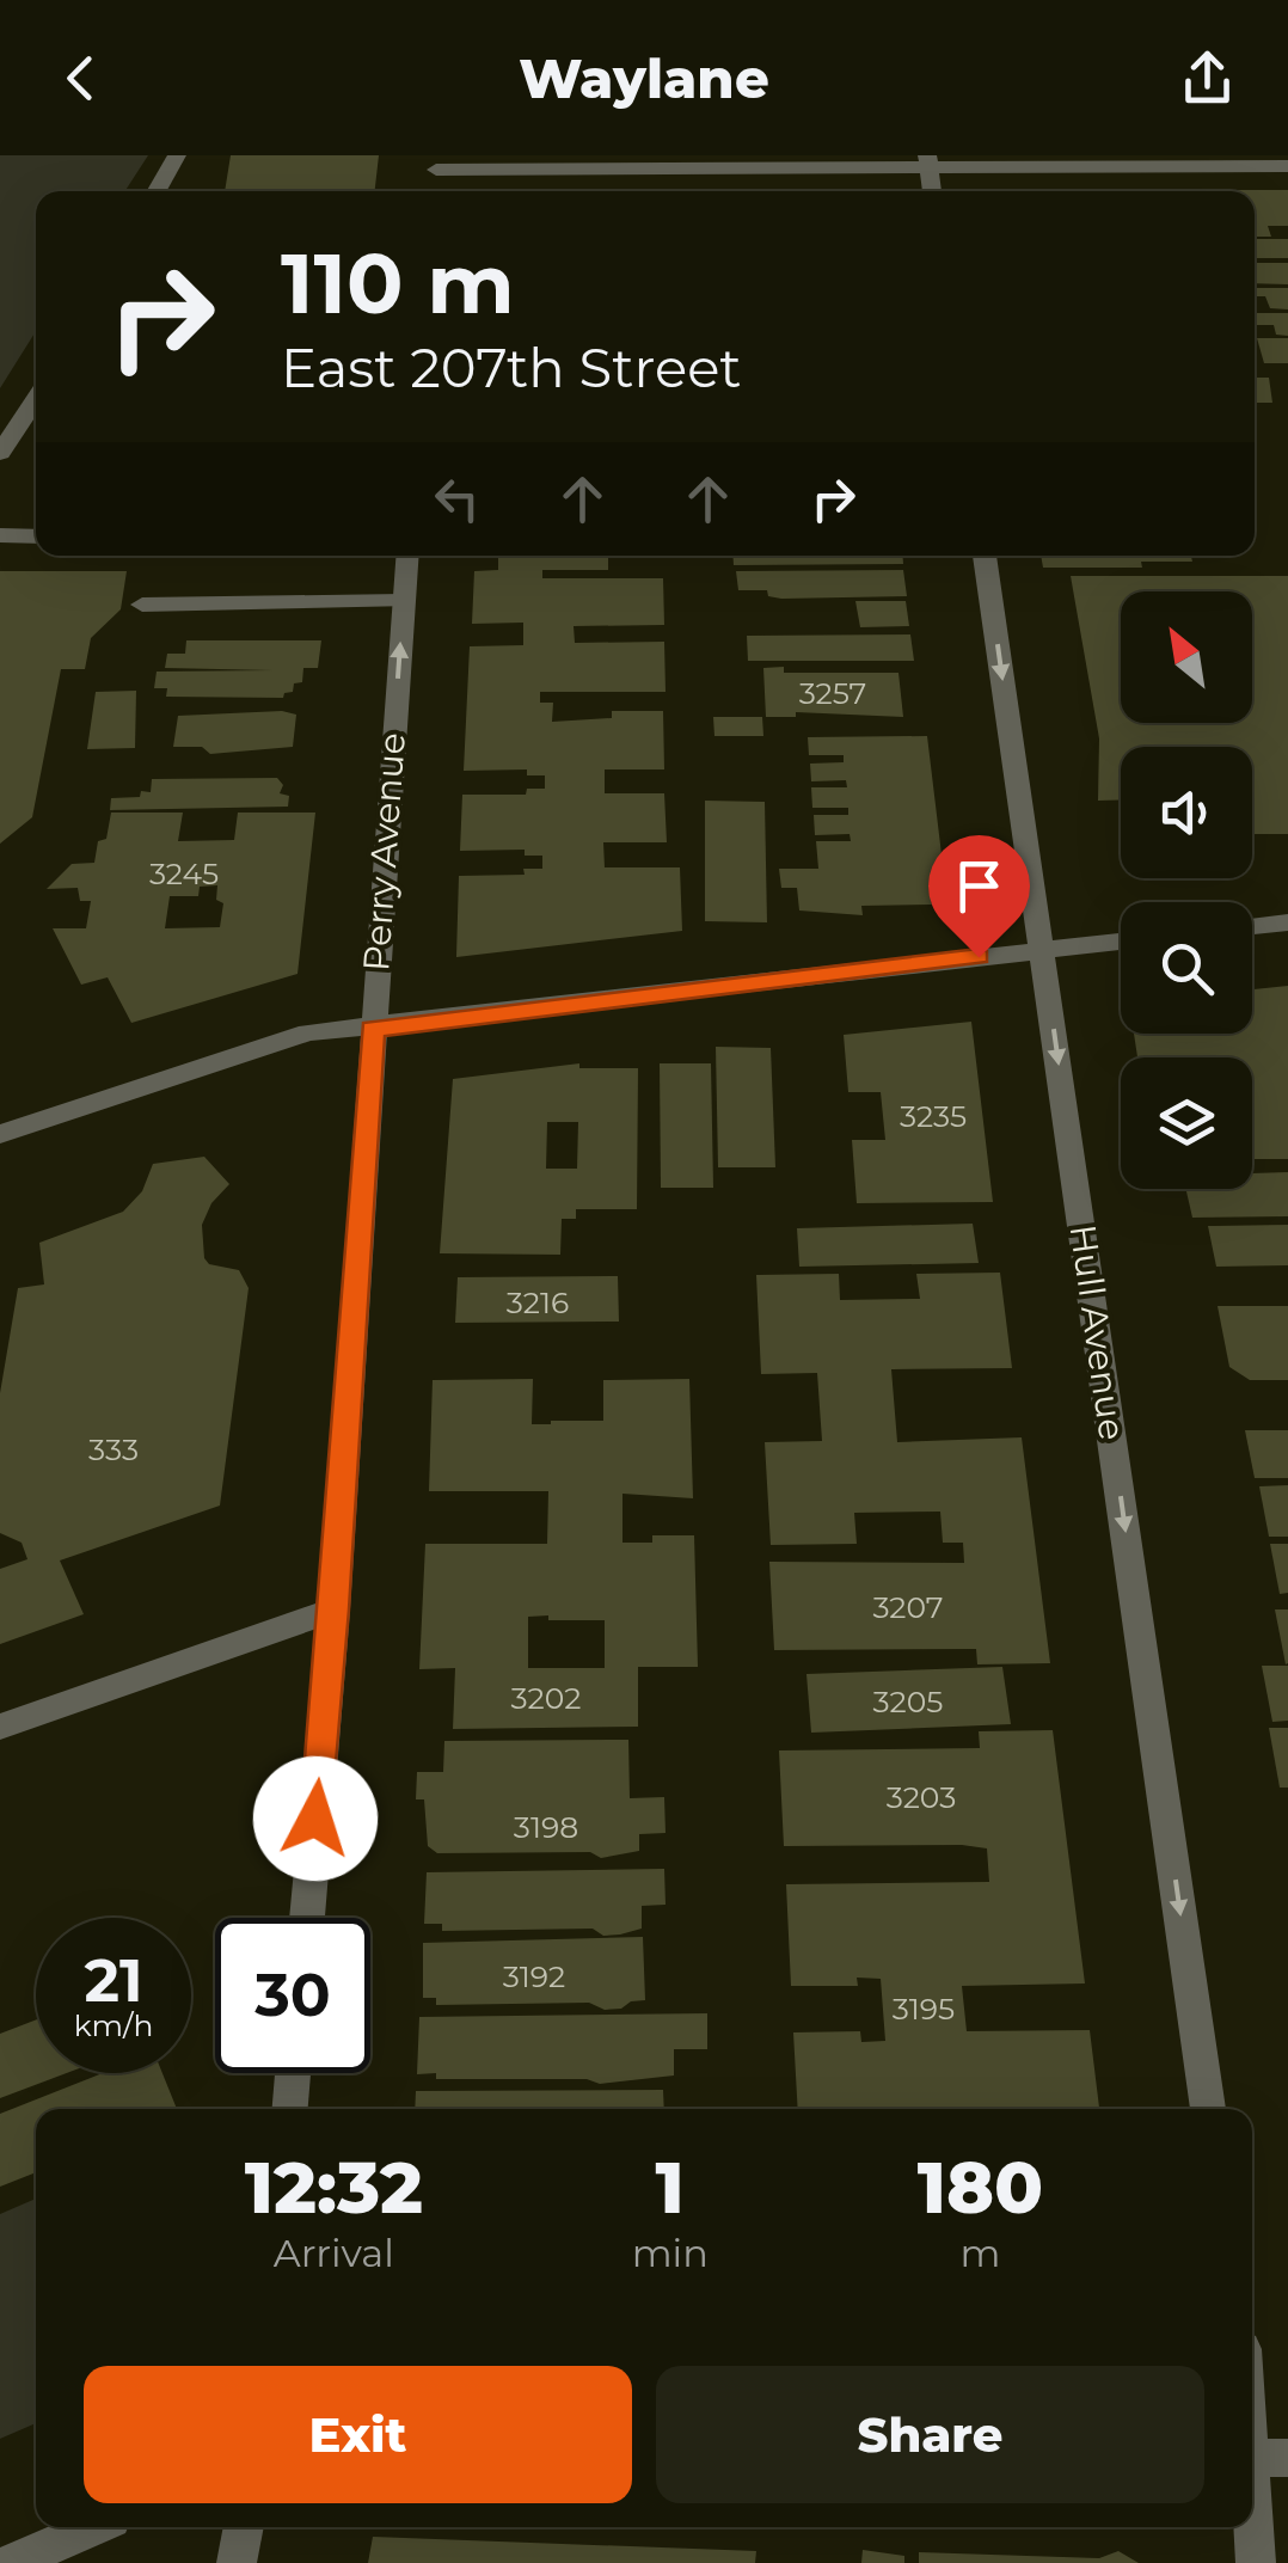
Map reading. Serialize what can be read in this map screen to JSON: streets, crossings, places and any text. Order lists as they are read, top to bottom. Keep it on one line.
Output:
{"streets":{"street":["Perry Avenue","Hull Avenue"]},"one_way":["Hull Avenue"],"house_numbers":["3257","3245","3235","3216","333","3207","3202","3205","3203","3198","3192","3195"],"north":"top left","page":{"header":"Waylane","turn":["110 m","East 207th Street"],"speed":"21 km/h","limit":"30","eta":["12:32","Arrival","1","min","180","m"],"buttons":["Exit","Share"]}}
